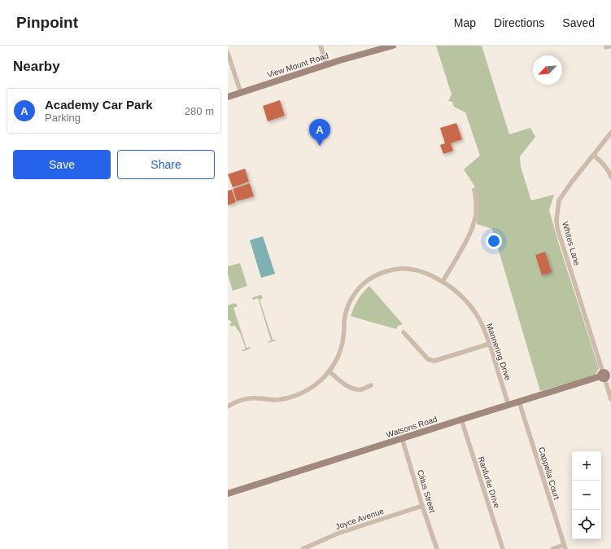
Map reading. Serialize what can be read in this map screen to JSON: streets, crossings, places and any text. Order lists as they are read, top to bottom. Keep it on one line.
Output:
{"streets":{"street":["View Mount Road","Whites Lane","Mannering Drive","Watsons Road","Cappella Court","Ranfurlie Drive","Clitus Street","Joyce Avenue"]},"crossings":[["Whites Lane","Watsons Road"],["Mannering Drive","Watsons Road"],["Watsons Road","Cappella Court"],["Watsons Road","Ranfurlie Drive"],["Watsons Road","Clitus Street"],["Clitus Street","Joyce Avenue"]],"north":"bottom left","page":{"header":"Pinpoint","nav":["Map","Directions","Saved"],"heading":"Nearby","list":[{"mark":"A","name":"Academy Car Park","note":"Parking","value":"280 m"}],"pins":"A","buttons":["Save","Share"],"map_buttons":["+","−"]}}
